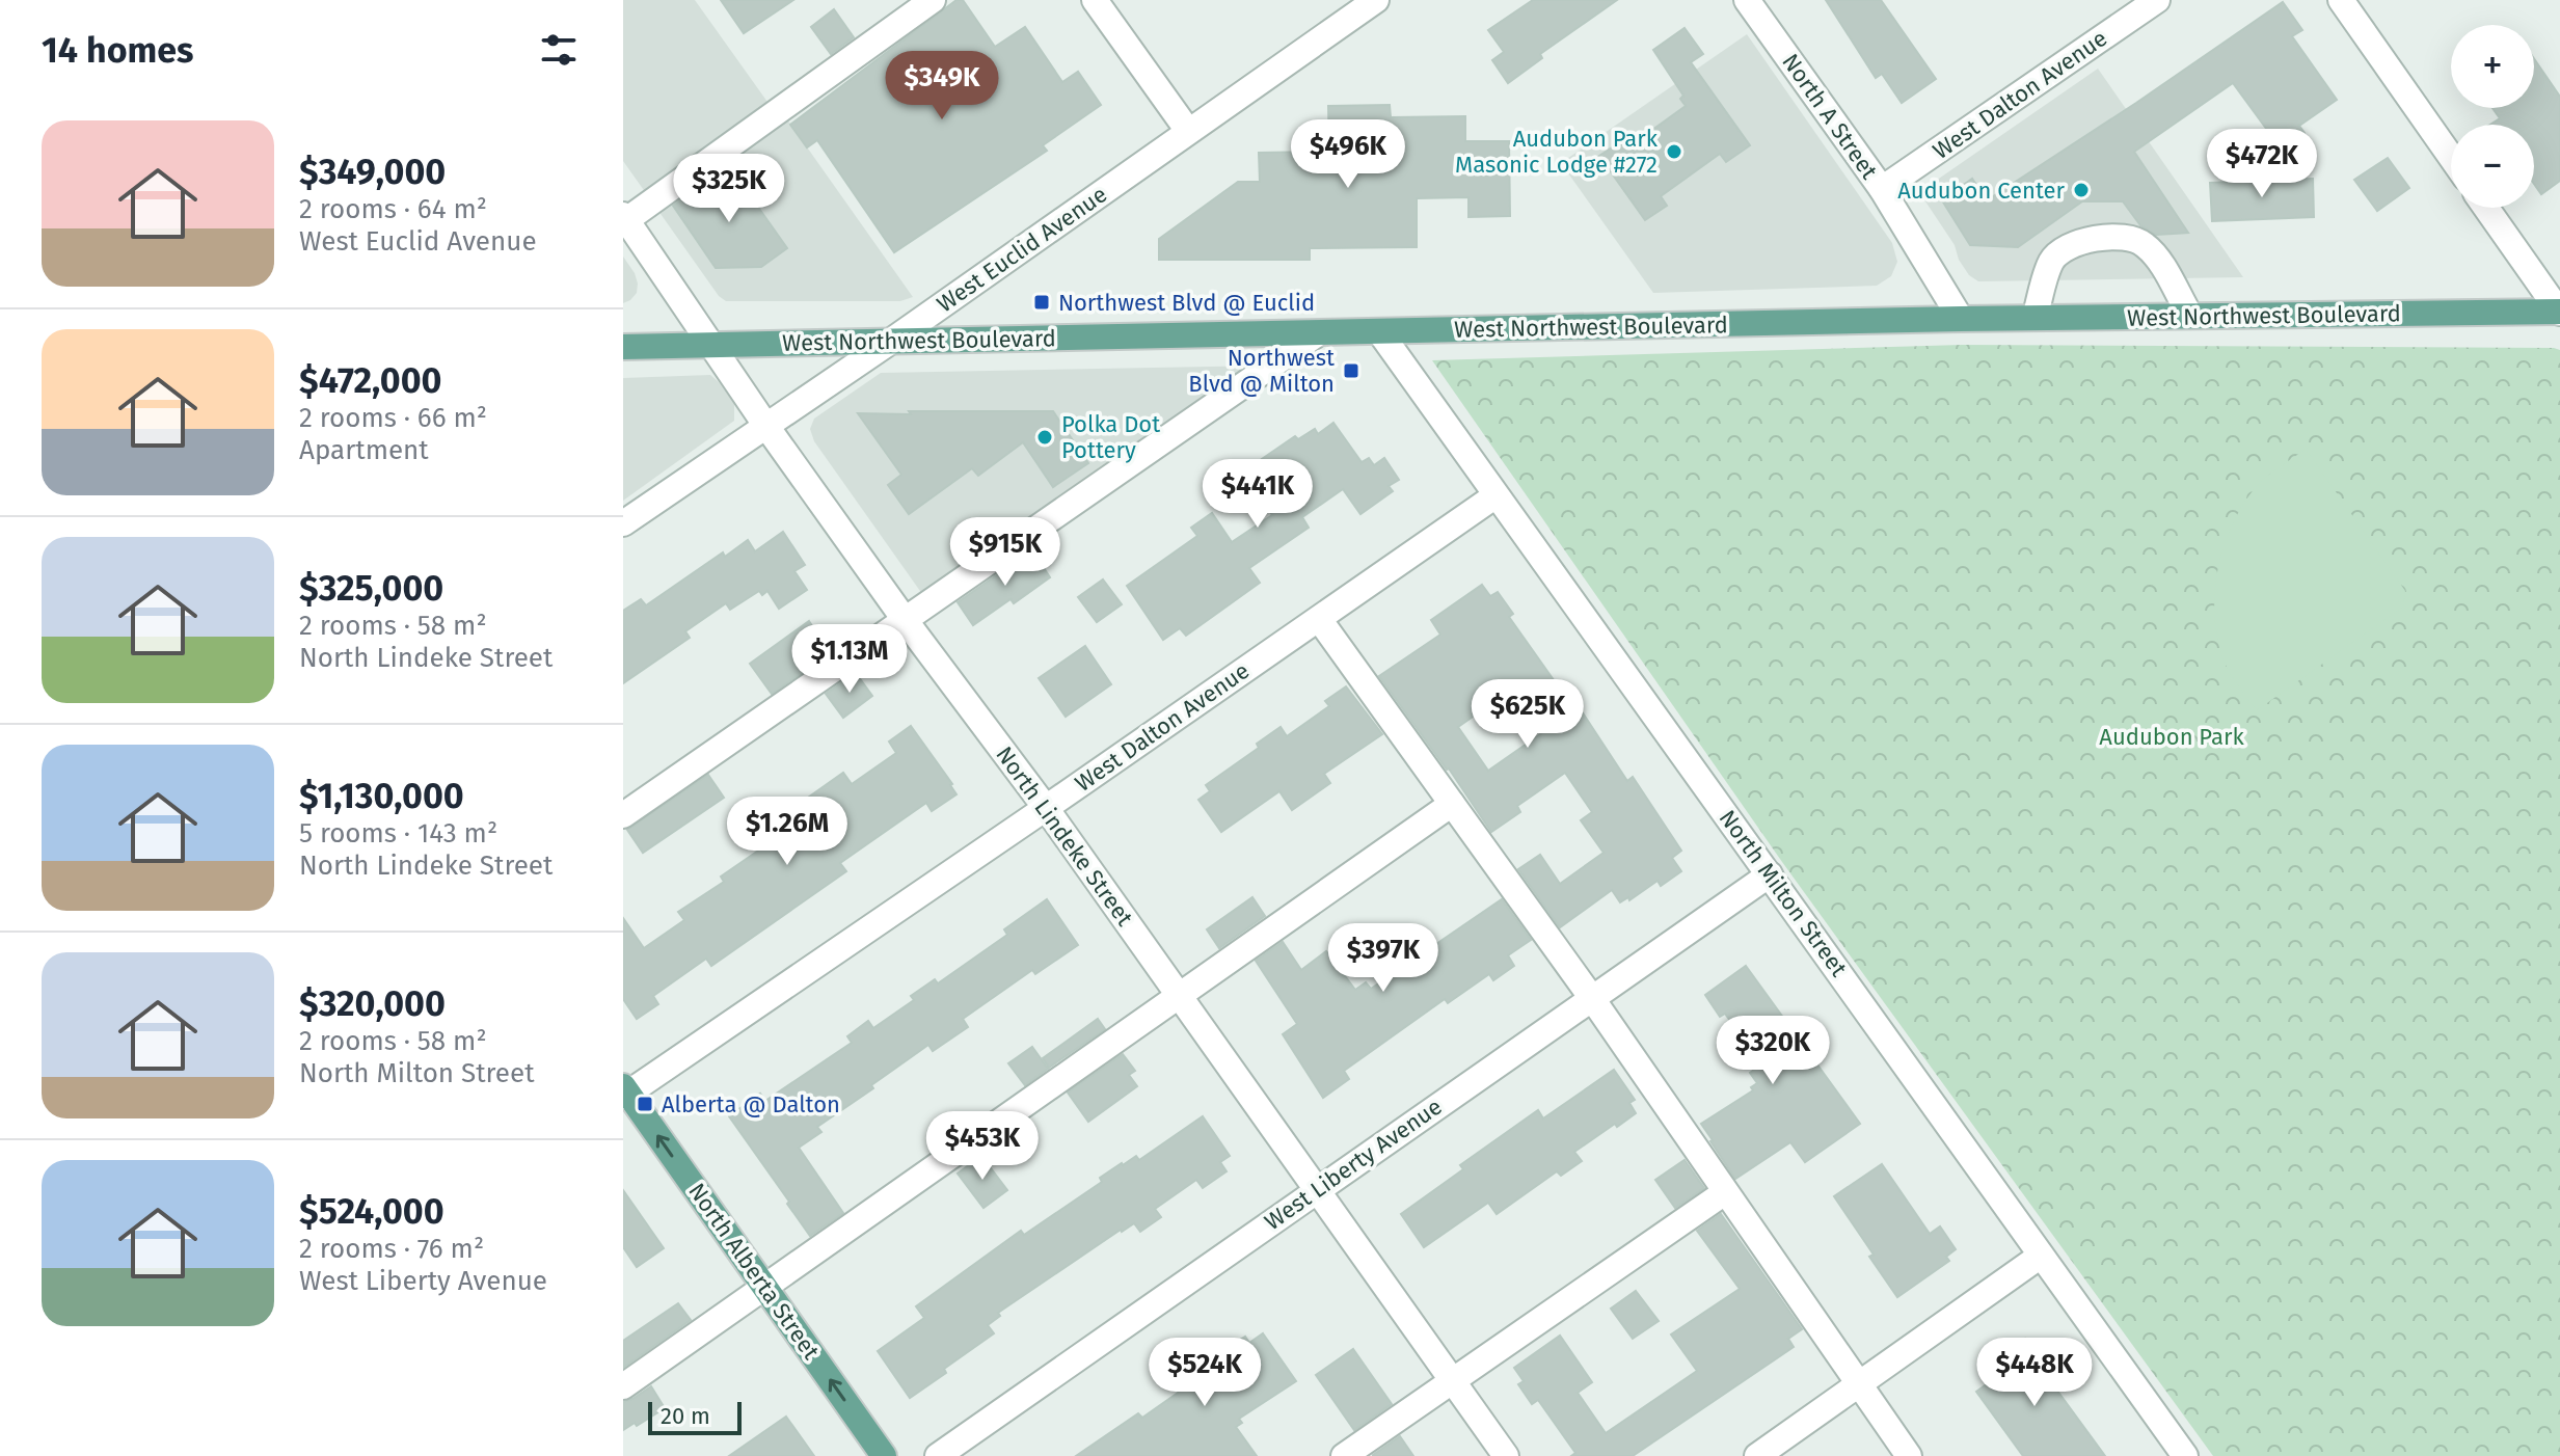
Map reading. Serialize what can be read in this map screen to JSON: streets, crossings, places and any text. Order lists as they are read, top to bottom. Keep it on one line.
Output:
{"streets":{"main road":["West Northwest Boulevard","North Alberta Street"],"street":["West Dalton Avenue","North A Street","West Euclid Avenue","North Lindeke Street","North Milton Street","West Liberty Avenue"]},"crossings":[["West Dalton Avenue","North A Street"],["West Dalton Avenue","North Lindeke Street"],["West Dalton Avenue","North Milton Street"],["West Dalton Avenue","North Alberta Street"],["North A Street","West Northwest Boulevard"],["West Euclid Avenue","West Northwest Boulevard"],["West Euclid Avenue","North Lindeke Street"],["West Northwest Boulevard","North Lindeke Street"],["West Northwest Boulevard","North Milton Street"],["North Lindeke Street","West Liberty Avenue"],["North Milton Street","West Liberty Avenue"]],"one_way":["North Alberta Street"],"parks":["Audubon Park"],"places":{"other":["Audubon Park Masonic Lodge #272","Audubon Center","Polka Dot Pottery"],"transit":["Northwest Blvd @ Euclid","Northwest Blvd @ Milton","Alberta @ Dalton"]},"scale_bar":"20 m","page":{"heading":"14 homes","map_buttons":["+","−"],"price":["$349K","$496K","$472K","$325K","$441K","$915K","$1.13M","$625K","$1.26M","$397K","$320K","$453K","$524K","$448K"],"list":[{"name":"$349,000","note":"2 rooms · 64 m² · West Euclid Avenue"},{"name":"$472,000","note":"2 rooms · 66 m² · Apartment"},{"name":"$325,000","note":"2 rooms · 58 m² · North Lindeke Street"},{"name":"$1,130,000","note":"5 rooms · 143 m² · North Lindeke Street"},{"name":"$320,000","note":"2 rooms · 58 m² · North Milton Street"},{"name":"$524,000","note":"2 rooms · 76 m² · West Liberty Avenue"}],"scale":"20 m"}}
